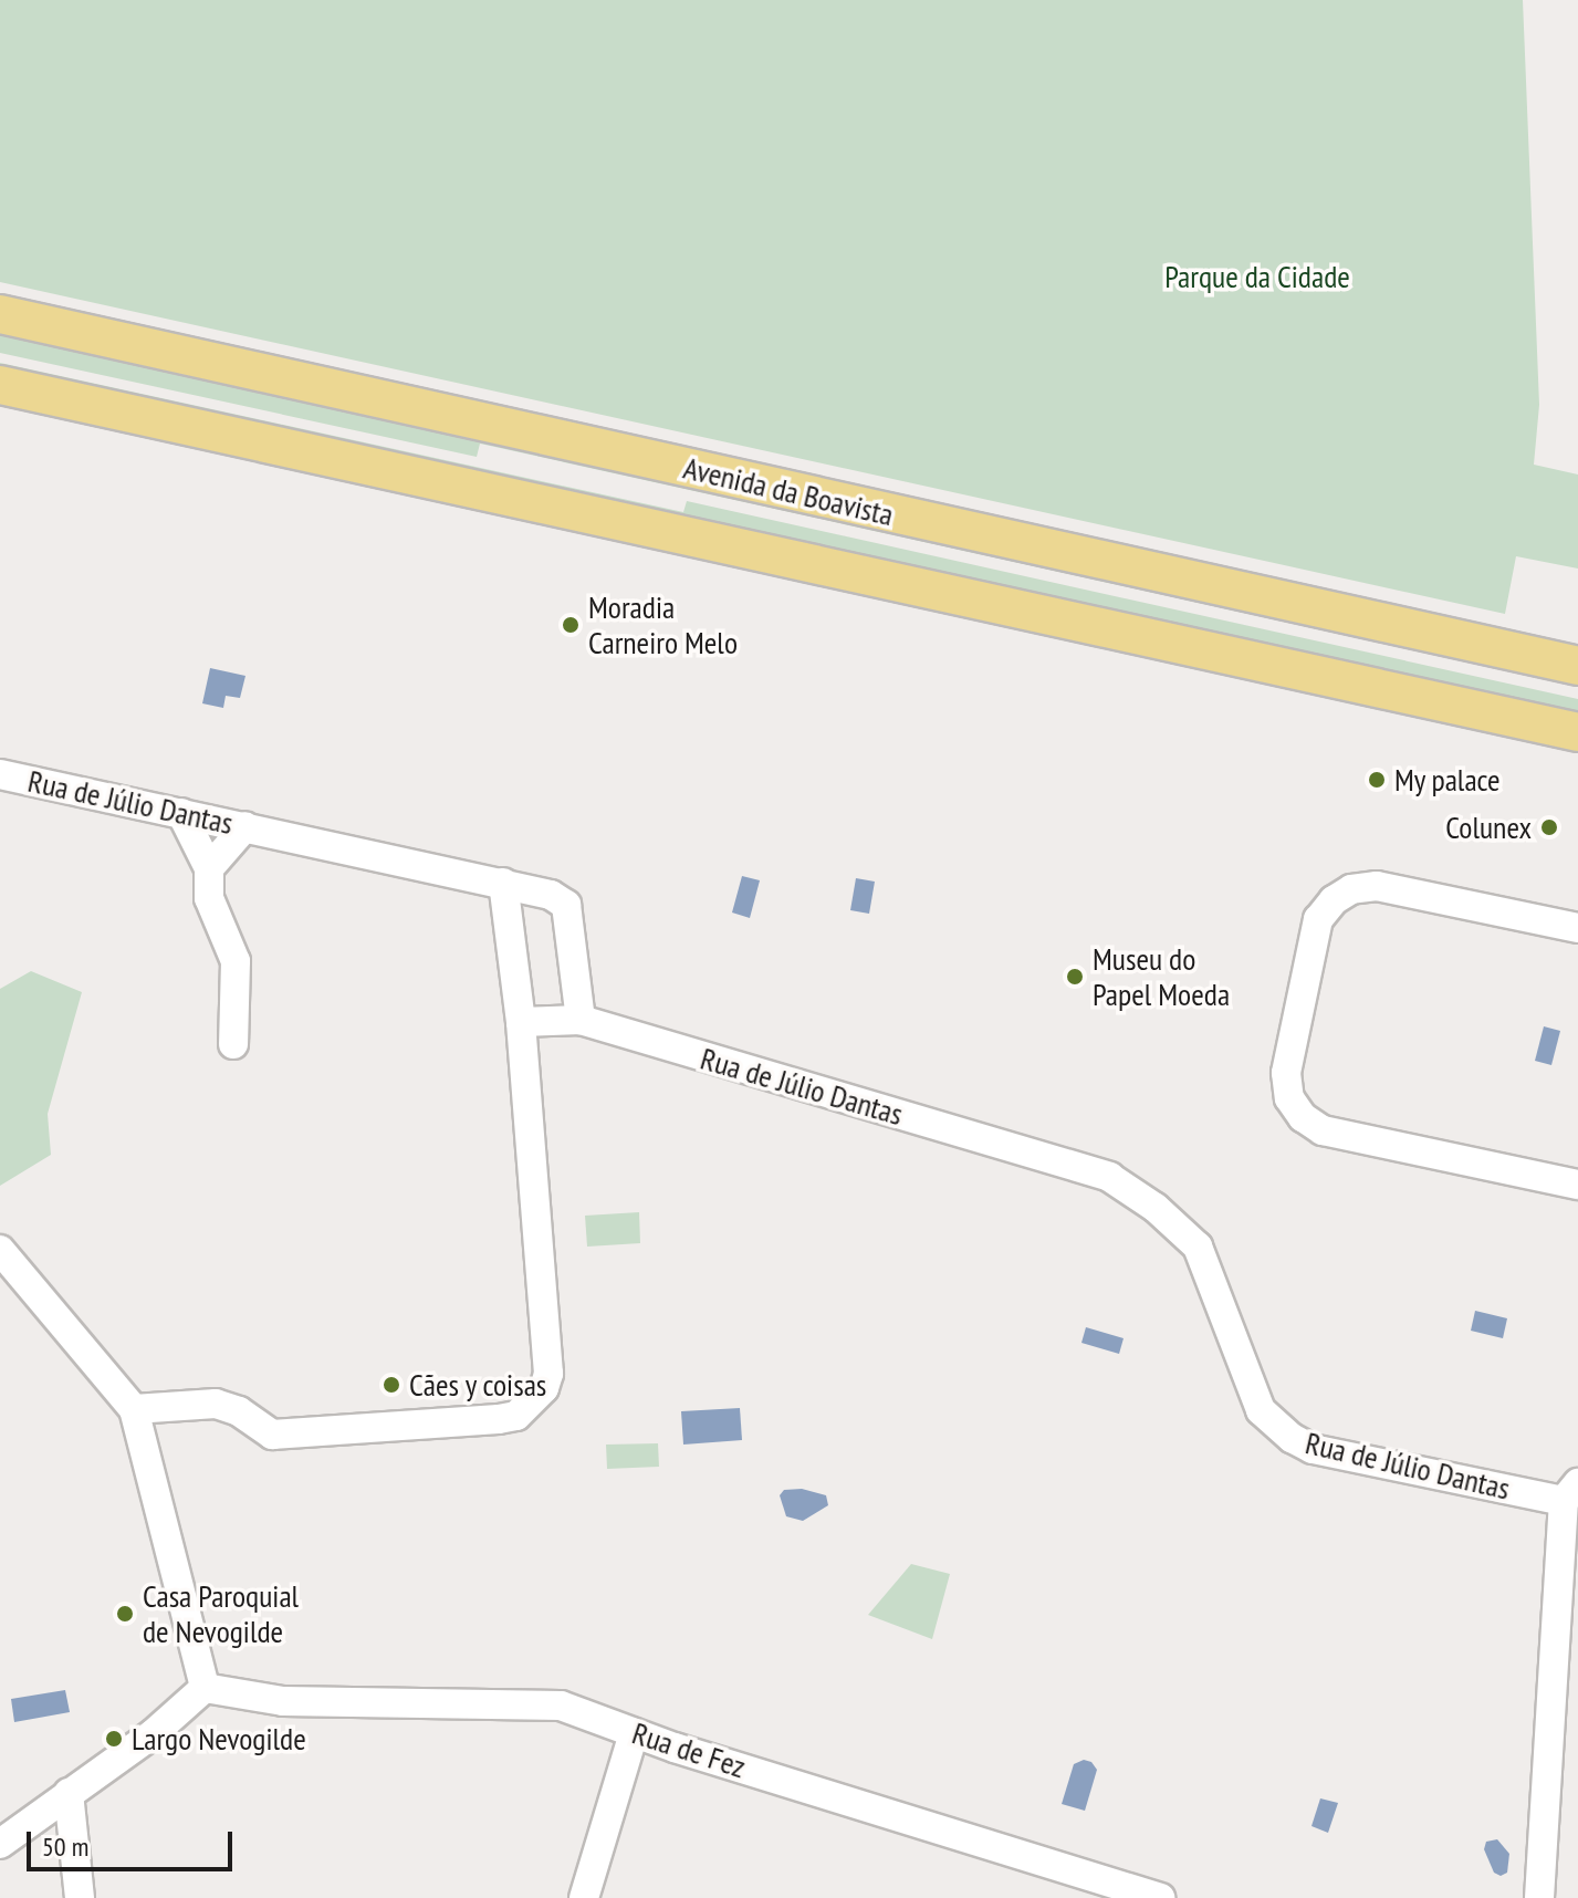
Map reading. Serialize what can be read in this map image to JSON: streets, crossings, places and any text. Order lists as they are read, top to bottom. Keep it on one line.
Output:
{"streets":{"main road":["Avenida da Boavista"],"street":["Rua de Júlio Dantas","Rua de Fez"]},"parks":["Parque da Cidade"],"places":["Moradia Carneiro Melo","My palace","Colunex","Museu do Papel Moeda","Cães y coisas","Casa Paroquial de Nevogilde","Largo Nevogilde"],"scale_bar":"50 m"}
